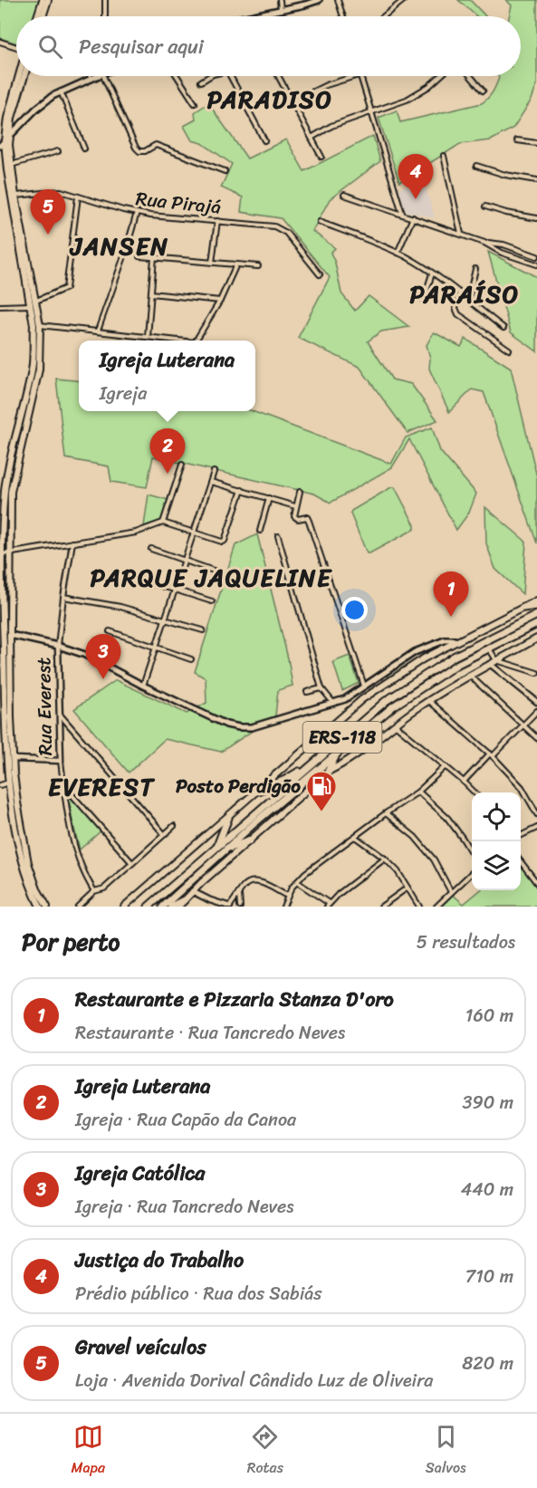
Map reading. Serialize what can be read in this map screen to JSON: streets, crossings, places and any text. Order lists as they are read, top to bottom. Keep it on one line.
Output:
{"streets":{"highway":["ERS-118"],"street":["Rua Pirajá","Rua Everest"]},"districts":["PARADISO","JANSEN","PARAÍSO","PARQUE JAQUELINE","EVEREST"],"places":{"fuel station":["Posto Perdigão"]},"page":{"search":"Pesquisar aqui","pins":["4","5","2","1","3"],"popup":["Igreja Luterana","Igreja"],"heading":["Por perto","5 resultados"],"list":[{"mark":"1","name":"Restaurante e Pizzaria Stanza D'oro","note":"Restaurante · Rua Tancredo Neves","value":"160 m"},{"mark":"2","name":"Igreja Luterana","note":"Igreja · Rua Capão da Canoa","value":"390 m"},{"mark":"3","name":"Igreja Católica","note":"Igreja · Rua Tancredo Neves","value":"440 m"},{"mark":"4","name":"Justiça do Trabalho","note":"Prédio público · Rua dos Sabiás","value":"710 m"},{"mark":"5","name":"Gravel veículos","note":"Loja · Avenida Dorival Cândido Luz de Oliveira","value":"820 m"}],"nav":["Mapa","Rotas","Salvos"]}}
